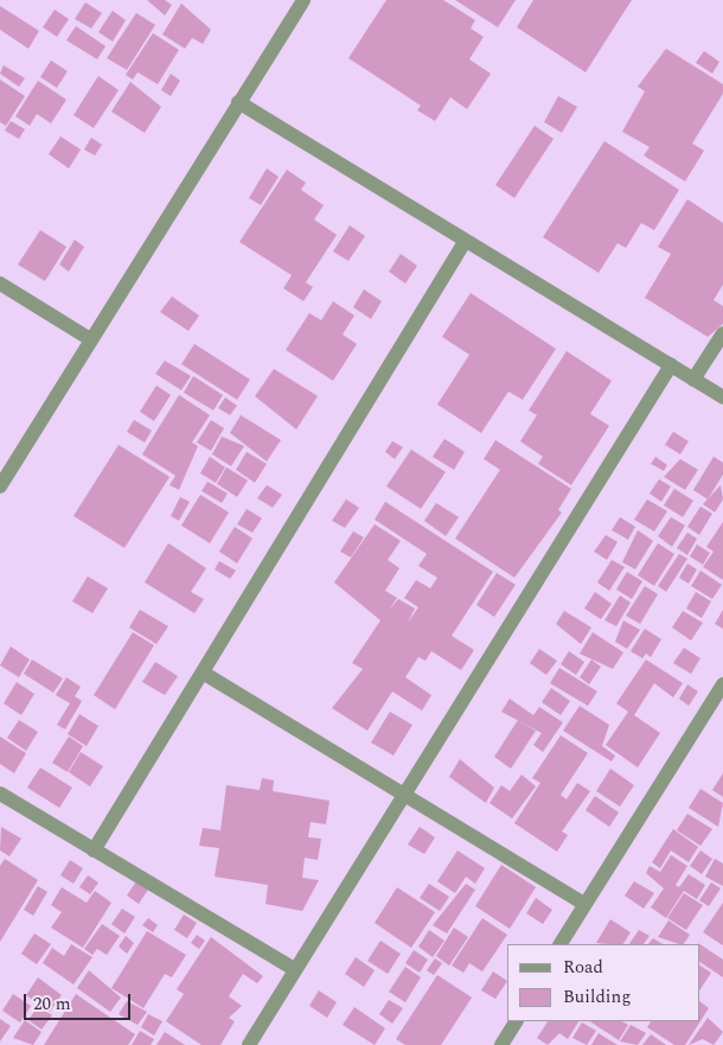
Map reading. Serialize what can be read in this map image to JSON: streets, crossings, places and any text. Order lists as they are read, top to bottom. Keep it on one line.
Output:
{"legend":["Road","Building"],"scale_bar":"20 m"}
